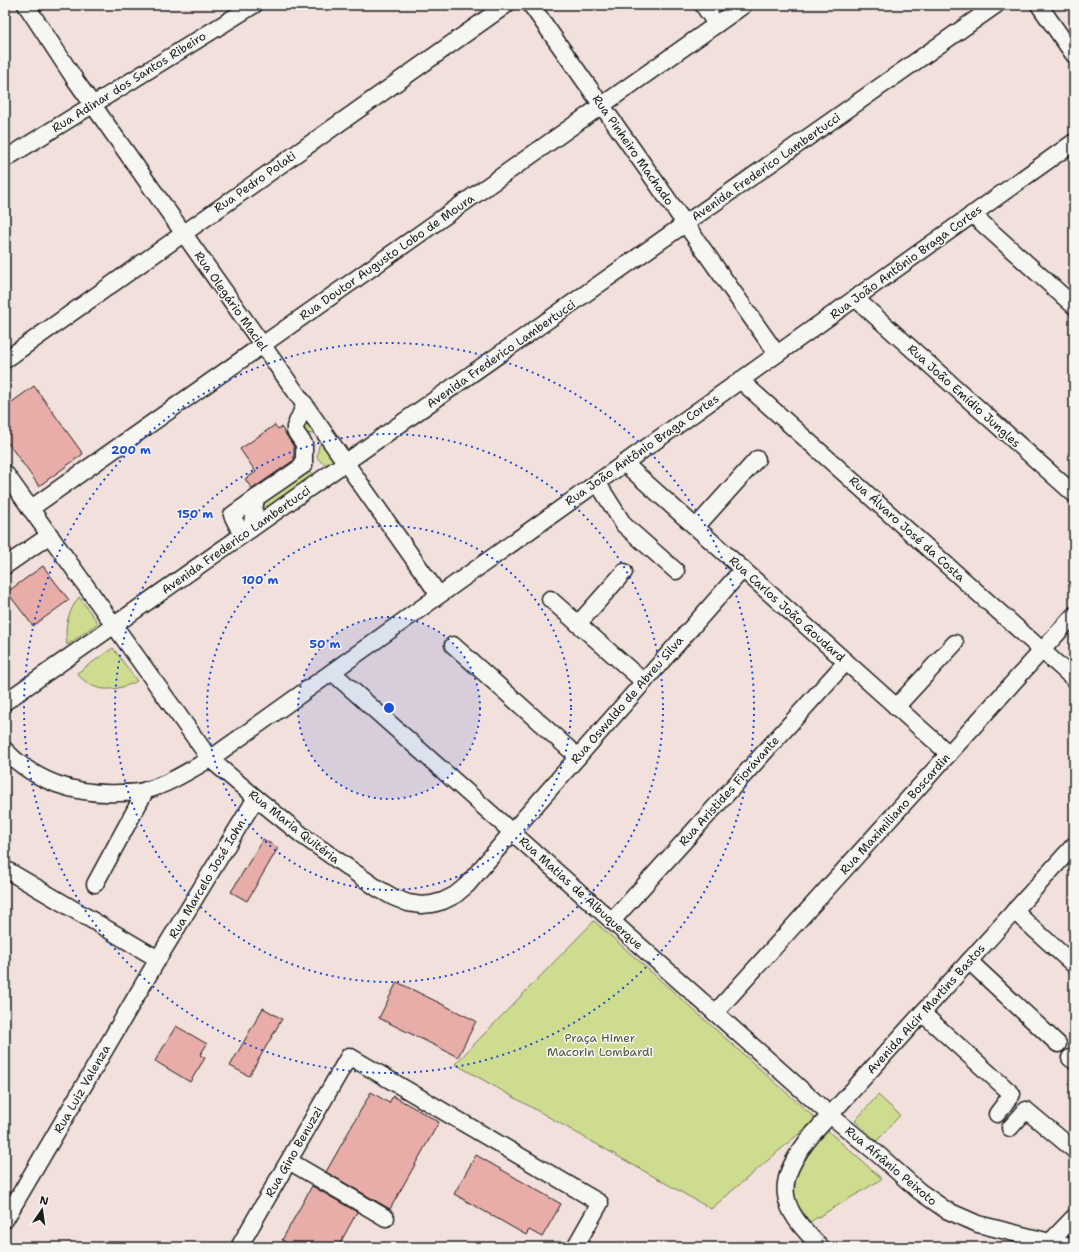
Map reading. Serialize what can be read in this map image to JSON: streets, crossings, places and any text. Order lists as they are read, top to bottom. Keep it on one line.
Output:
{"streets":{"street":["Rua Adinar dos Santos Ribeiro","Rua Pinheiro Machado","Avenida Frederico Lambertucci","Rua Pedro Polati","Rua Doutor Augusto Lobo de Moura","Rua João Antônio Braga Cortes","Rua Olegário Maciel","Rua João Emídio Jungles","Rua Álvaro José da Costa","Rua Carlos João Goudard","Rua Oswaldo de Abreu Silva","Rua Aristides Fioravante","Rua Maximiliano Boscardin","Rua Maria Quitéria","Rua Marcelo José Iohn","Rua Matias de Albuquerque","Avenida Alcir Martins Bastos","Rua Luiz Valenza","Rua Gino Benuzzi","Rua Afrânio Peixoto"]},"crossings":[["Rua Adinar dos Santos Ribeiro","Rua Olegário Maciel"],["Rua Pinheiro Machado","Avenida Frederico Lambertucci"],["Rua Pinheiro Machado","Rua Doutor Augusto Lobo de Moura"],["Rua Pinheiro Machado","Rua João Antônio Braga Cortes"],["Avenida Frederico Lambertucci","Rua Olegário Maciel"],["Avenida Frederico Lambertucci","Rua Maria Quitéria"],["Rua Pedro Polati","Rua Olegário Maciel"],["Rua Doutor Augusto Lobo de Moura","Rua Olegário Maciel"],["Rua Doutor Augusto Lobo de Moura","Rua Maria Quitéria"],["Rua João Antônio Braga Cortes","Rua Olegário Maciel"],["Rua João Antônio Braga Cortes","Rua João Emídio Jungles"],["Rua João Antônio Braga Cortes","Rua Álvaro José da Costa"],["Rua João Antônio Braga Cortes","Rua Carlos João Goudard"],["Rua João Antônio Braga Cortes","Rua Maria Quitéria"],["Rua João Antônio Braga Cortes","Rua Matias de Albuquerque"],["Rua Álvaro José da Costa","Rua Maximiliano Boscardin"],["Rua Carlos João Goudard","Rua Oswaldo de Abreu Silva"],["Rua Carlos João Goudard","Rua Aristides Fioravante"],["Rua Carlos João Goudard","Rua Maximiliano Boscardin"],["Rua Oswaldo de Abreu Silva","Rua Maria Quitéria"],["Rua Oswaldo de Abreu Silva","Rua Matias de Albuquerque"],["Rua Aristides Fioravante","Rua Matias de Albuquerque"],["Rua Maximiliano Boscardin","Rua Matias de Albuquerque"],["Rua Maria Quitéria","Rua Marcelo José Iohn"],["Rua Maria Quitéria","Rua Matias de Albuquerque"],["Rua Marcelo José Iohn","Rua Luiz Valenza"],["Rua Matias de Albuquerque","Avenida Alcir Martins Bastos"],["Rua Matias de Albuquerque","Rua Afrânio Peixoto"],["Avenida Alcir Martins Bastos","Rua Afrânio Peixoto"]],"parks":["Praça Himer Macorin Lombardi"],"north":"top","rings":["200 m","150 m","100 m","50 m"]}
